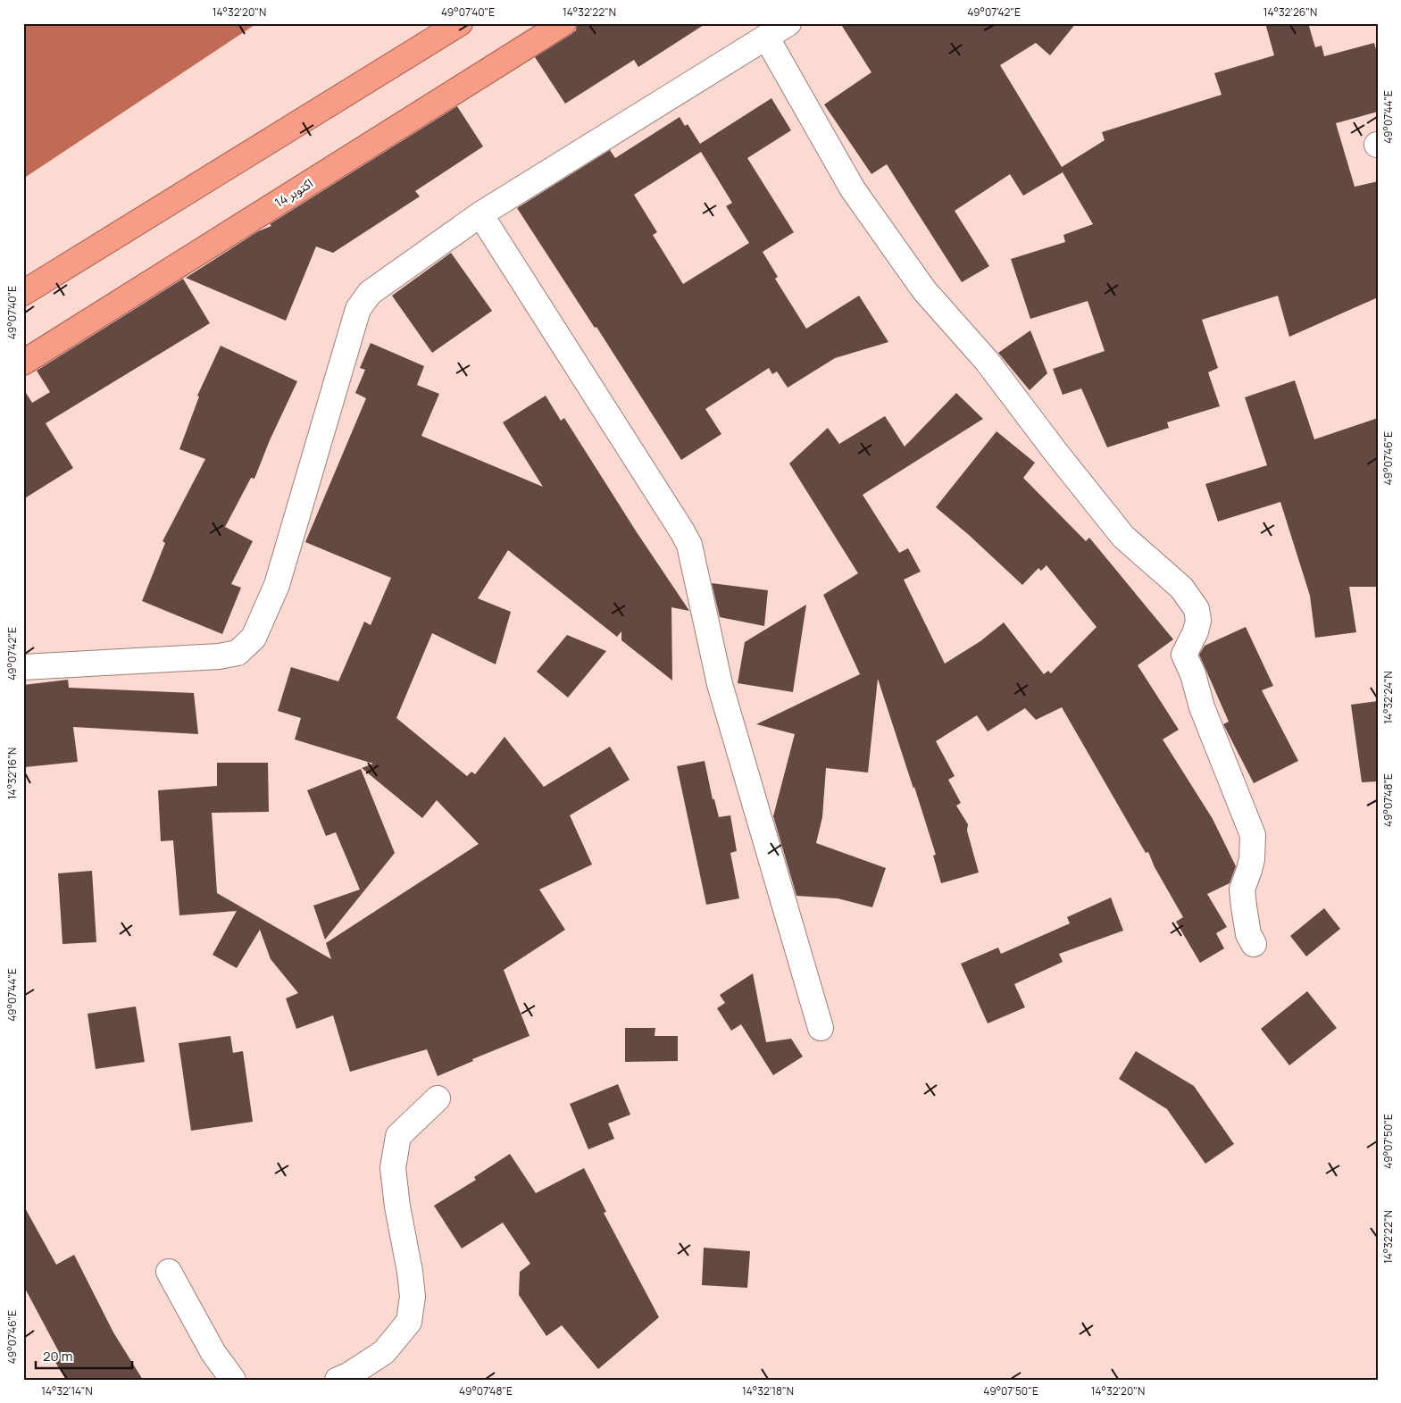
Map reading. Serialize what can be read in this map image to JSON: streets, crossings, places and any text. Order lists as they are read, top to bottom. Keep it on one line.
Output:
{"streets":{"highway":["14 اكتوبر"]},"scale_bar":"20 m","coordinates":["14°32'20\"N","49°07'40\"E","14°32'22\"N","49°07'42\"E","14°32'26\"N","49°07'44\"E","49°07'46\"E","14°32'24\"N","14°32'16\"N","49°07'48\"E","49°07'50\"E","14°32'14\"N","14°32'18\"N"]}
